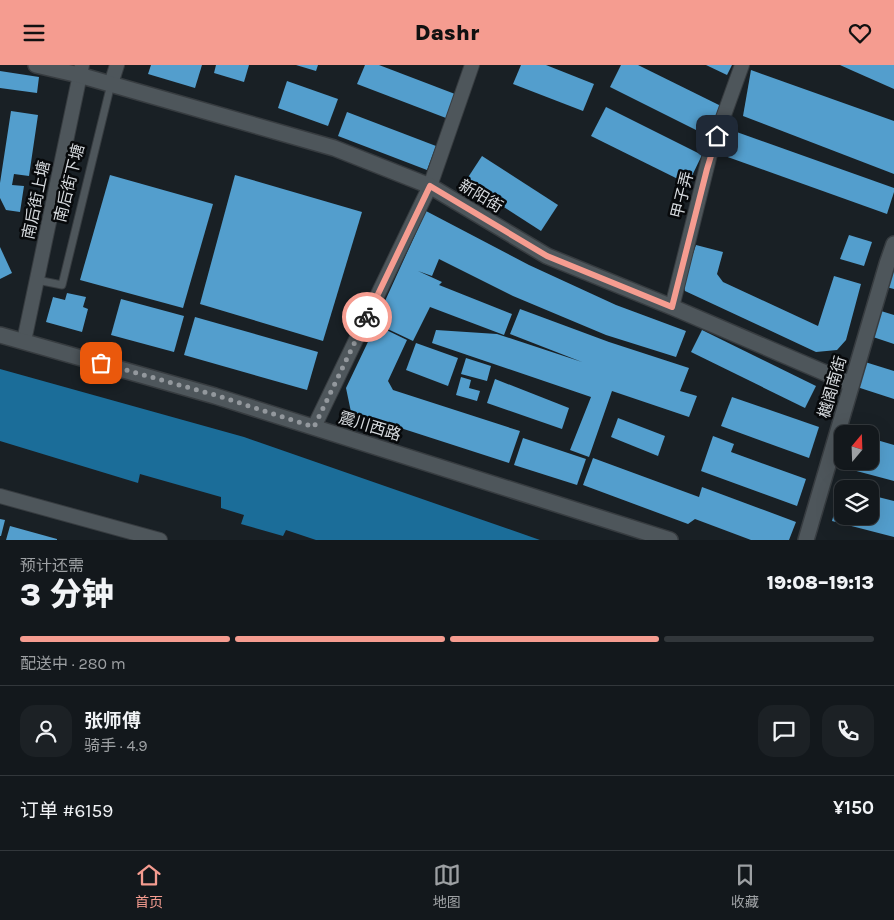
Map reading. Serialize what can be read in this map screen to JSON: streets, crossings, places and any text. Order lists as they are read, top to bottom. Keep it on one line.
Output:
{"streets":{"street":["南后街下塘","甲子弄","新阳街","南后街上塘","樾阁南街","震川西路"]},"crossings":[["南后街下塘","新阳街"],["南后街下塘","南后街上塘"],["甲子弄","新阳街"],["新阳街","南后街上塘"],["新阳街","樾阁南街"],["南后街上塘","震川西路"]],"north":"top","page":{"header":"Dashr","heading":["3 分钟","预计还需","19:08–19:13"],"panel":["张师傅","骑手 · 4.9","订单 #6159","¥150"],"bar":"配送中 · 280 m","tabs":["首页","地图","收藏"]}}
